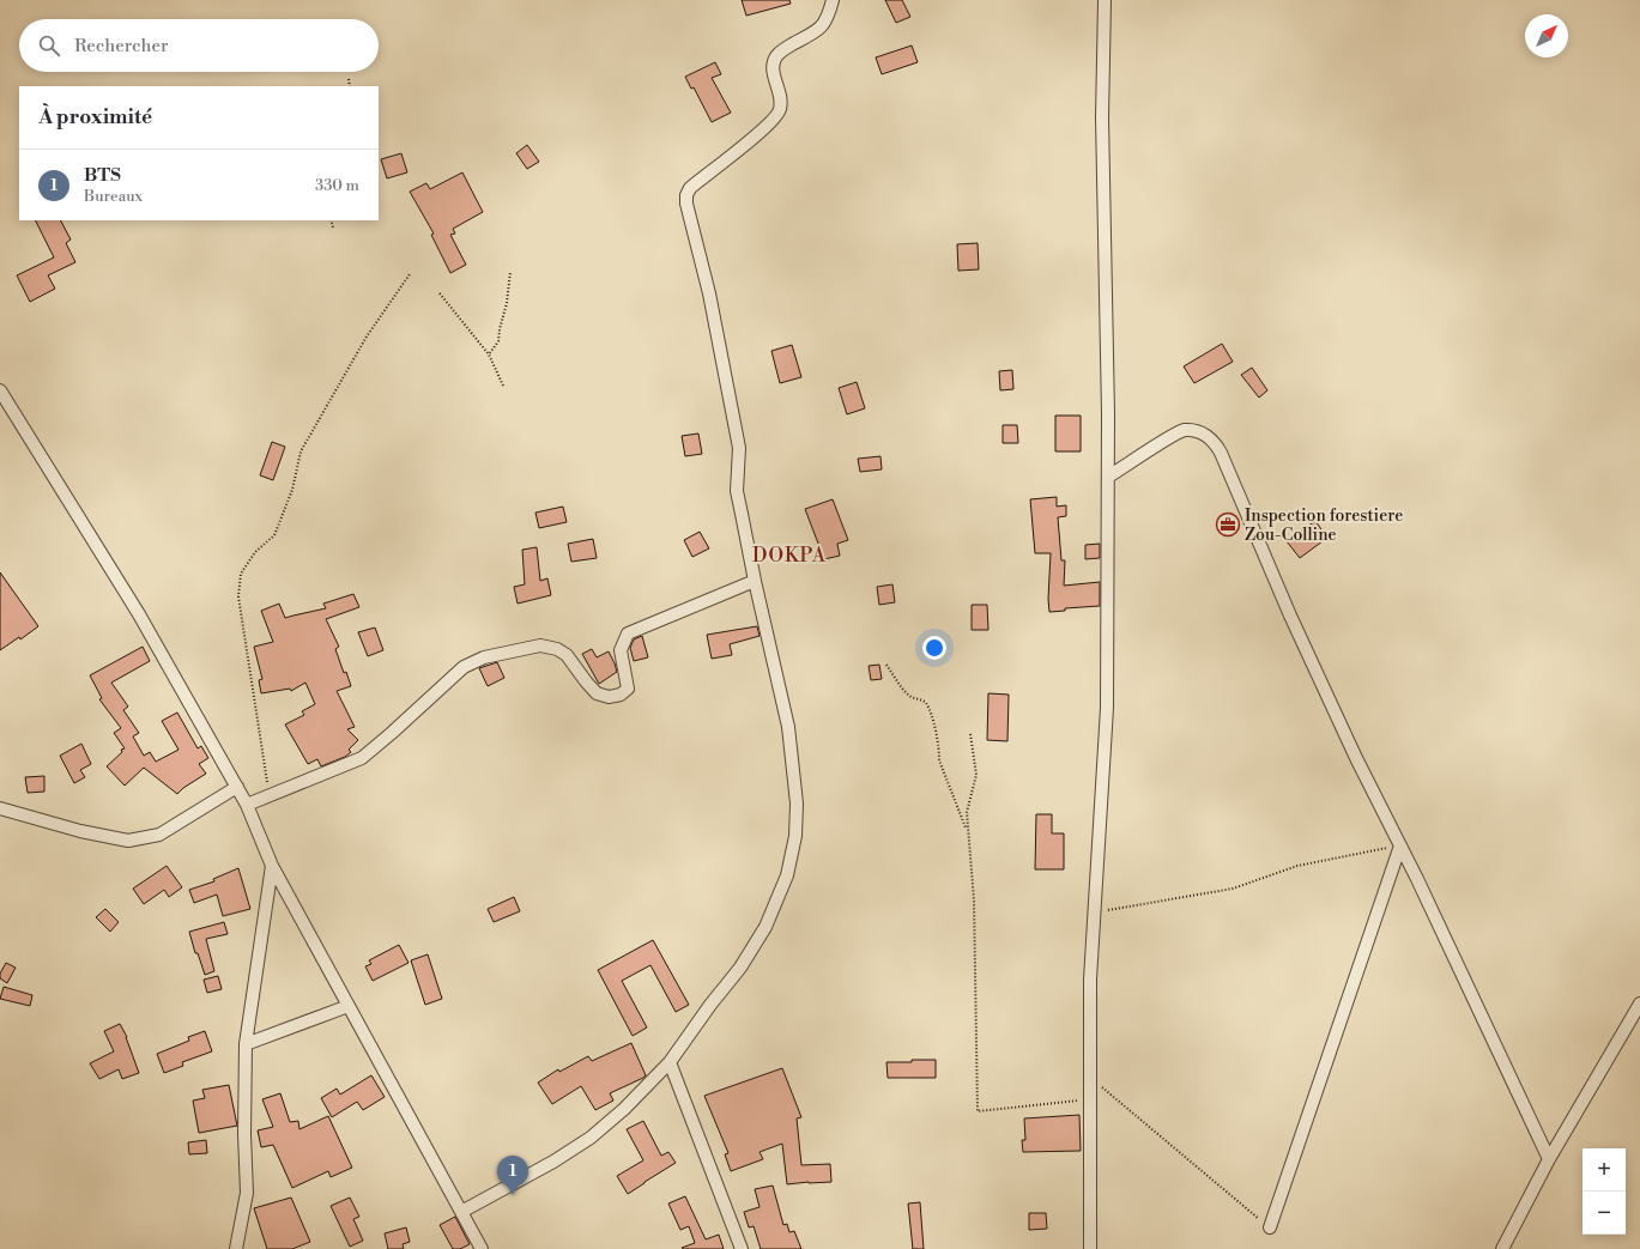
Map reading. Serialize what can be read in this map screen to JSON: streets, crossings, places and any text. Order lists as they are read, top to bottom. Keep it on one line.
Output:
{"districts":["DOKPA"],"places":{"office":["Inspection forestiere Zou-Colline"]},"north":"top right","page":{"search":"Rechercher","heading":"À proximité","list":[{"mark":"1","name":"BTS","note":"Bureaux","value":"330 m"}],"map_buttons":["+","−"],"pins":"1"}}
